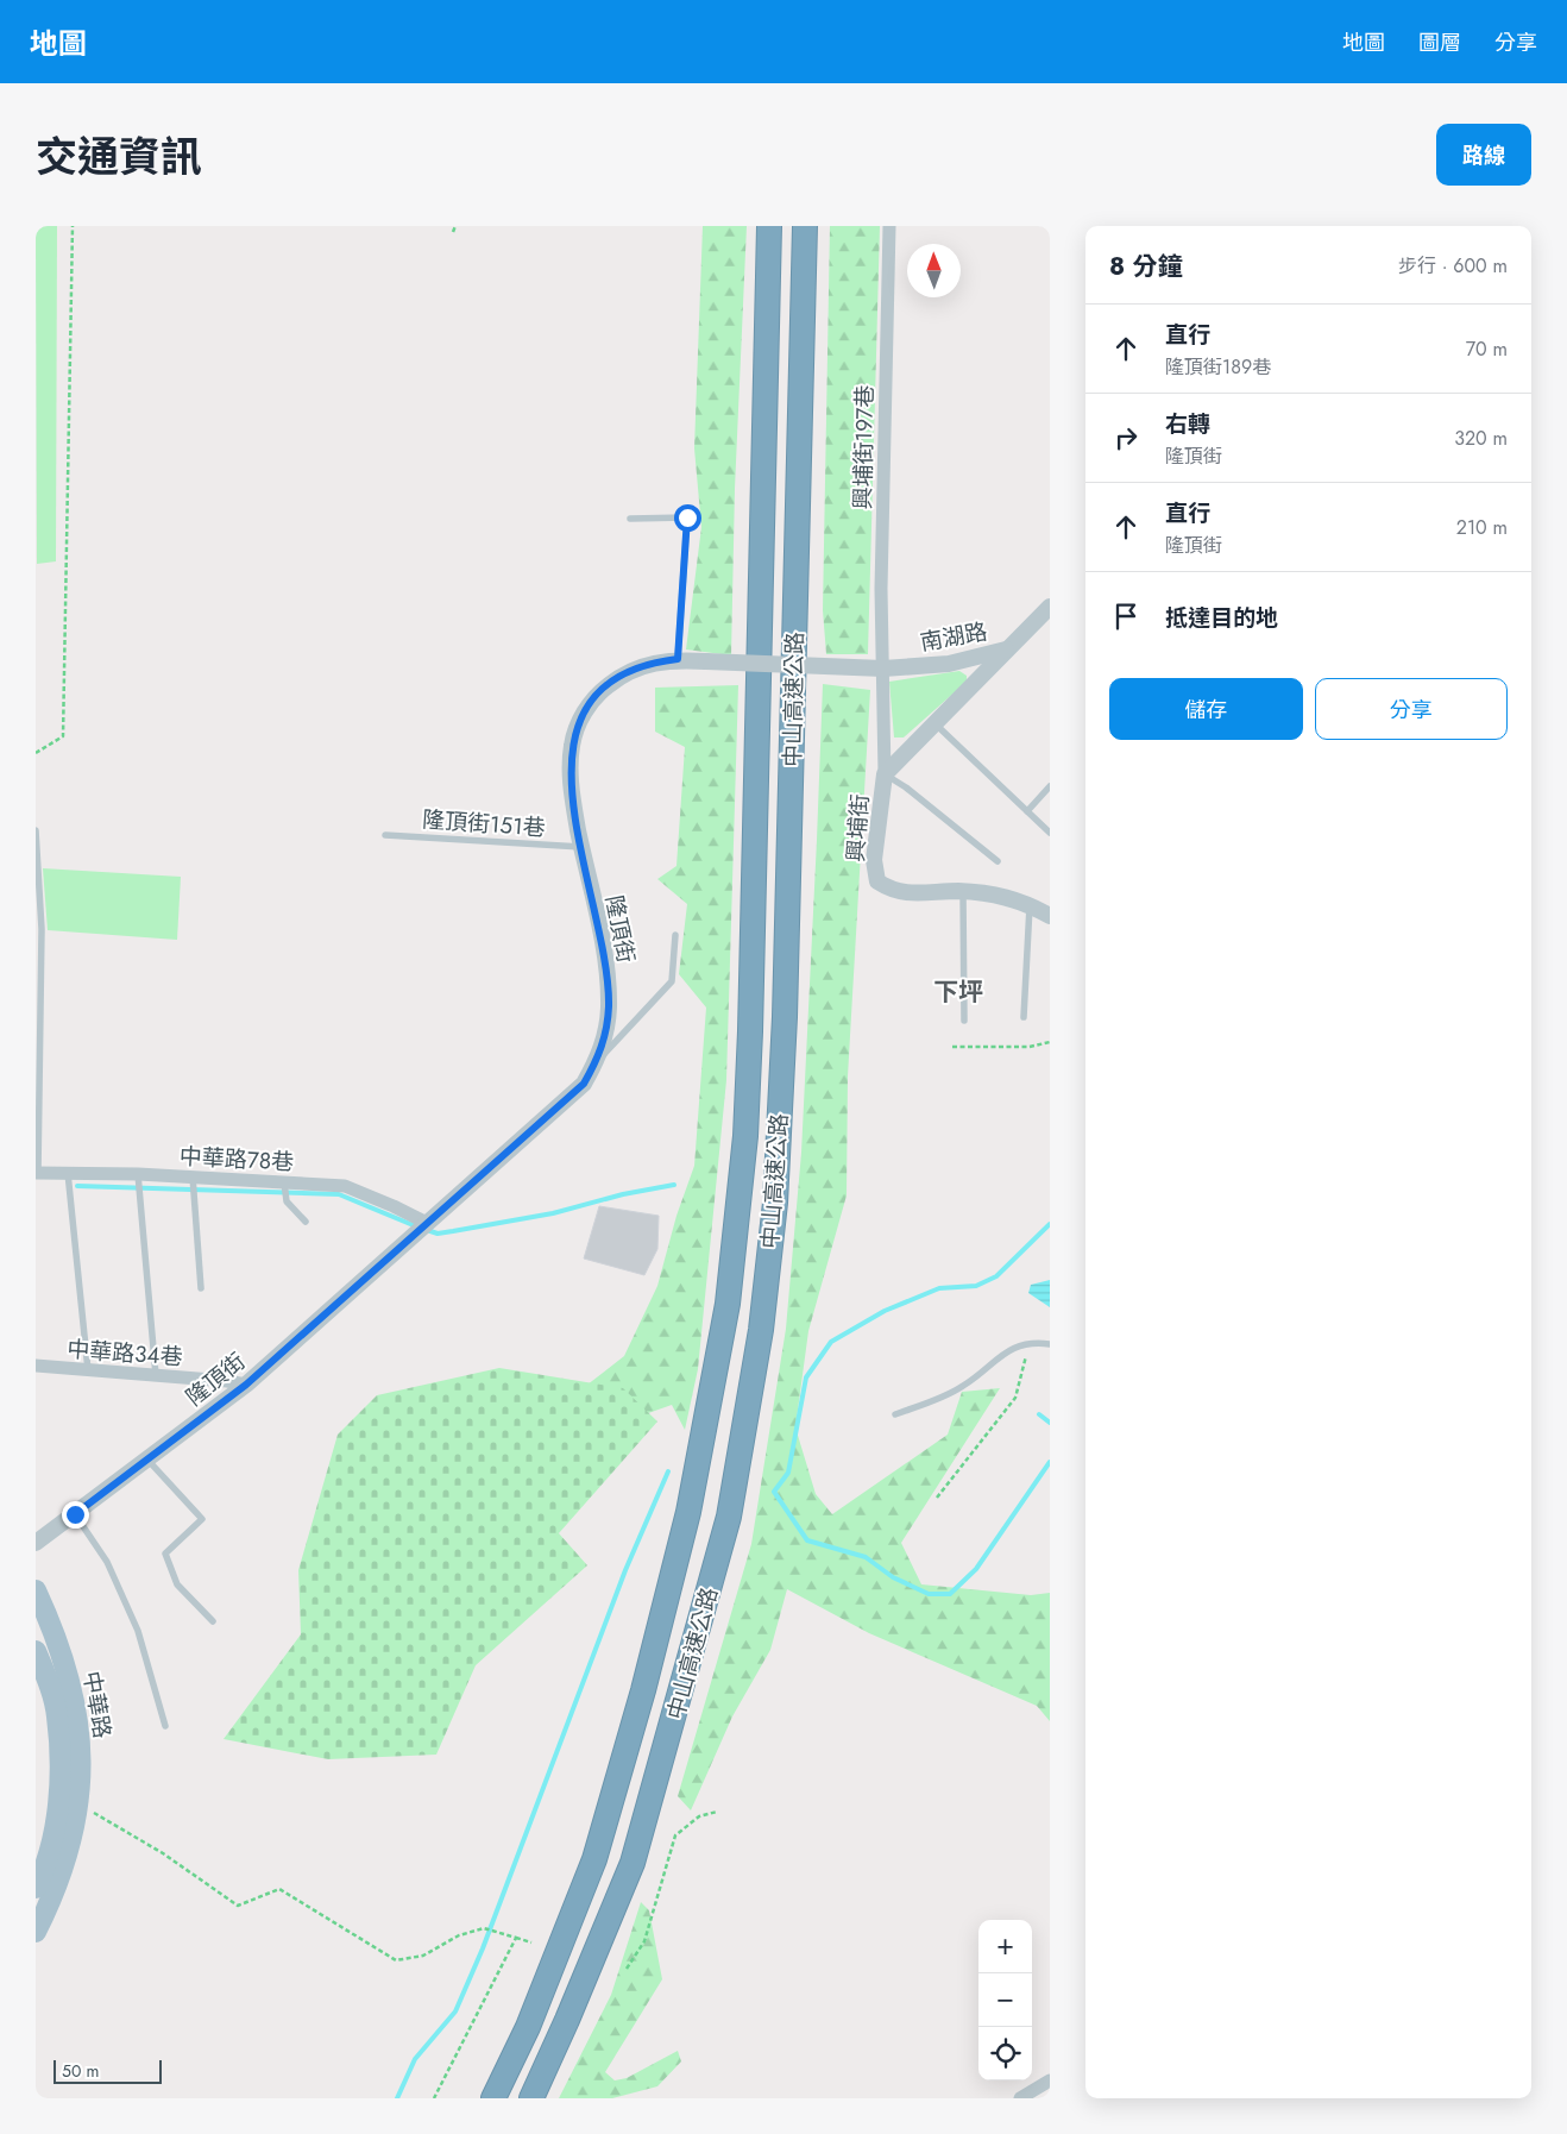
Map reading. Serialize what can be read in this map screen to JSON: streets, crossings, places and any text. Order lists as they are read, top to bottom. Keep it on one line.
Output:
{"streets":{"highway":["中山高速公路"],"main road":["中華路"],"street":["興埔街197巷","南湖路","興埔街","隆頂街","中華路78巷","中華路34巷"],"lane":["隆頂街151巷"]},"crossings":[["興埔街197巷","南湖路"],["興埔街197巷","興埔街"],["南湖路","興埔街"],["南湖路","隆頂街"],["隆頂街151巷","隆頂街"],["隆頂街","中華路78巷"],["隆頂街","中華路34巷"]],"districts":["下坪"],"scale_bar":"50 m","north":"top","page":{"header":"地圖","nav":["地圖","圖層","分享"],"title":"交通資訊","buttons":["路線",["儲存","分享"]],"heading":["8 分鐘","步行 · 600 m"],"list":[["直行","隆頂街189巷","70 m"],["右轉","隆頂街","320 m"],["直行","隆頂街","210 m"],"抵達目的地"],"map_buttons":["+","−"],"scale":"50 m"}}
